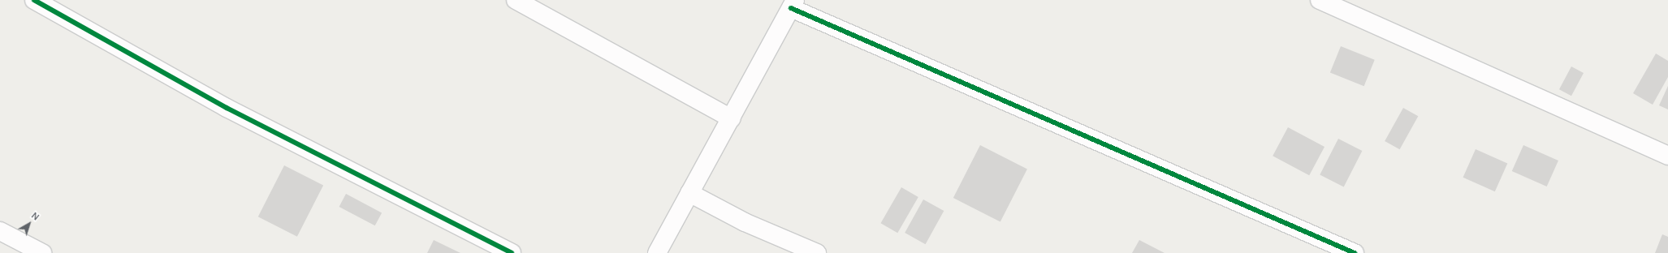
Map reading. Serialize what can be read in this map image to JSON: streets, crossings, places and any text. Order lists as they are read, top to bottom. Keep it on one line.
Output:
{"north":"top right"}
